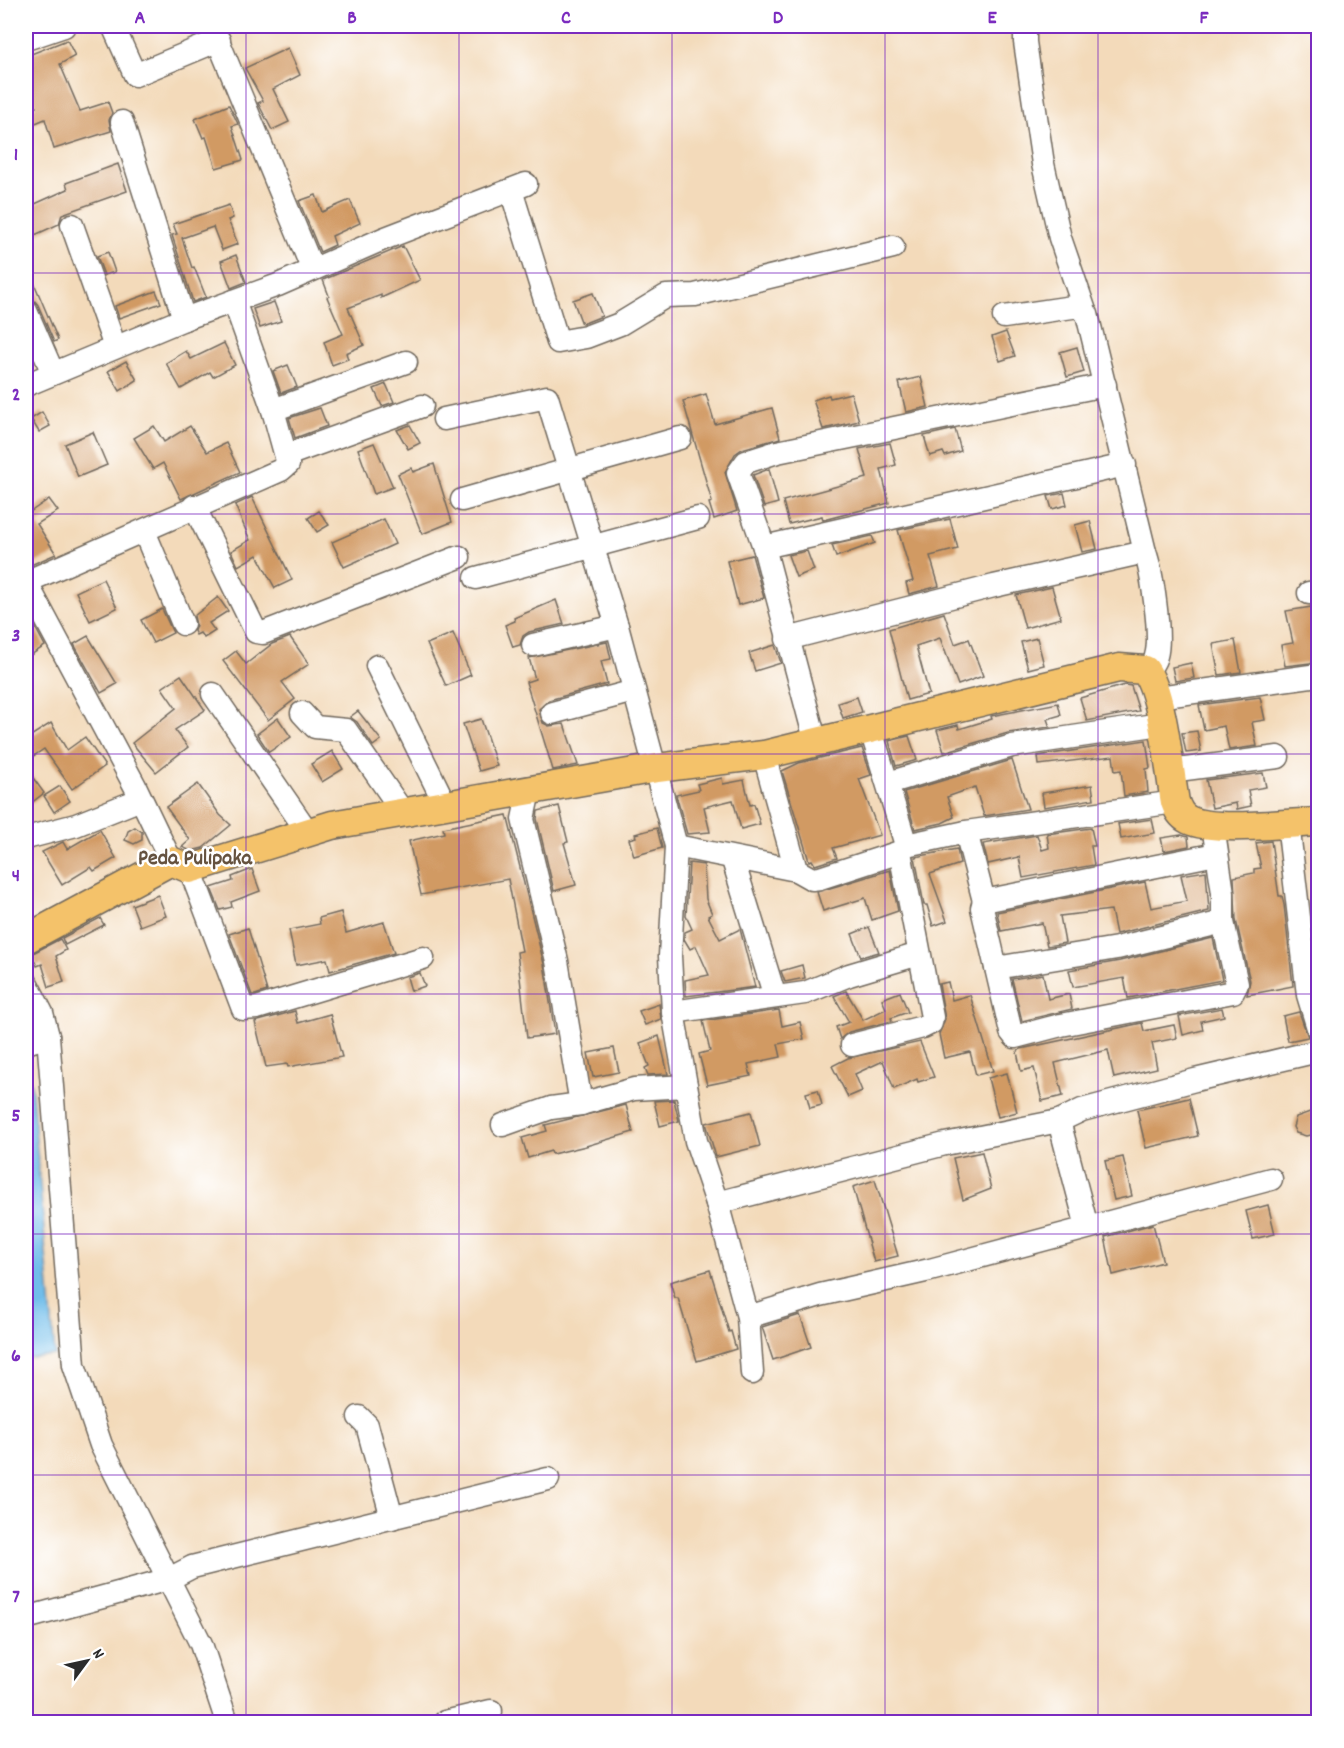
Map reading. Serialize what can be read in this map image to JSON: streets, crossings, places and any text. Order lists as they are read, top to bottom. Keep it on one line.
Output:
{"districts":["Peda Pulipaka"],"north":"top right","grid":{"columns":["A","B","C","D","E","F"],"rows":["1","2","3","4","5","6","7"]}}
